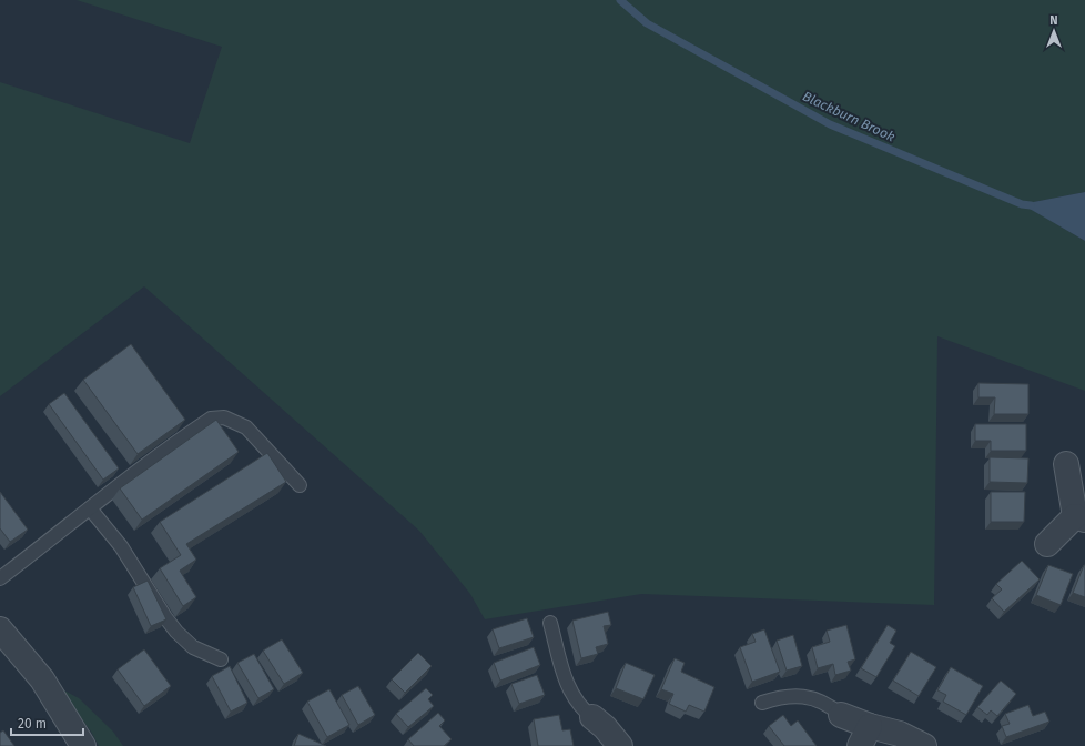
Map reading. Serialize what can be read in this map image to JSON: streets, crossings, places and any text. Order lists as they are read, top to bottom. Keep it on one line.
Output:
{"water":["Blackburn Brook"],"scale_bar":"20 m","north":"top"}
